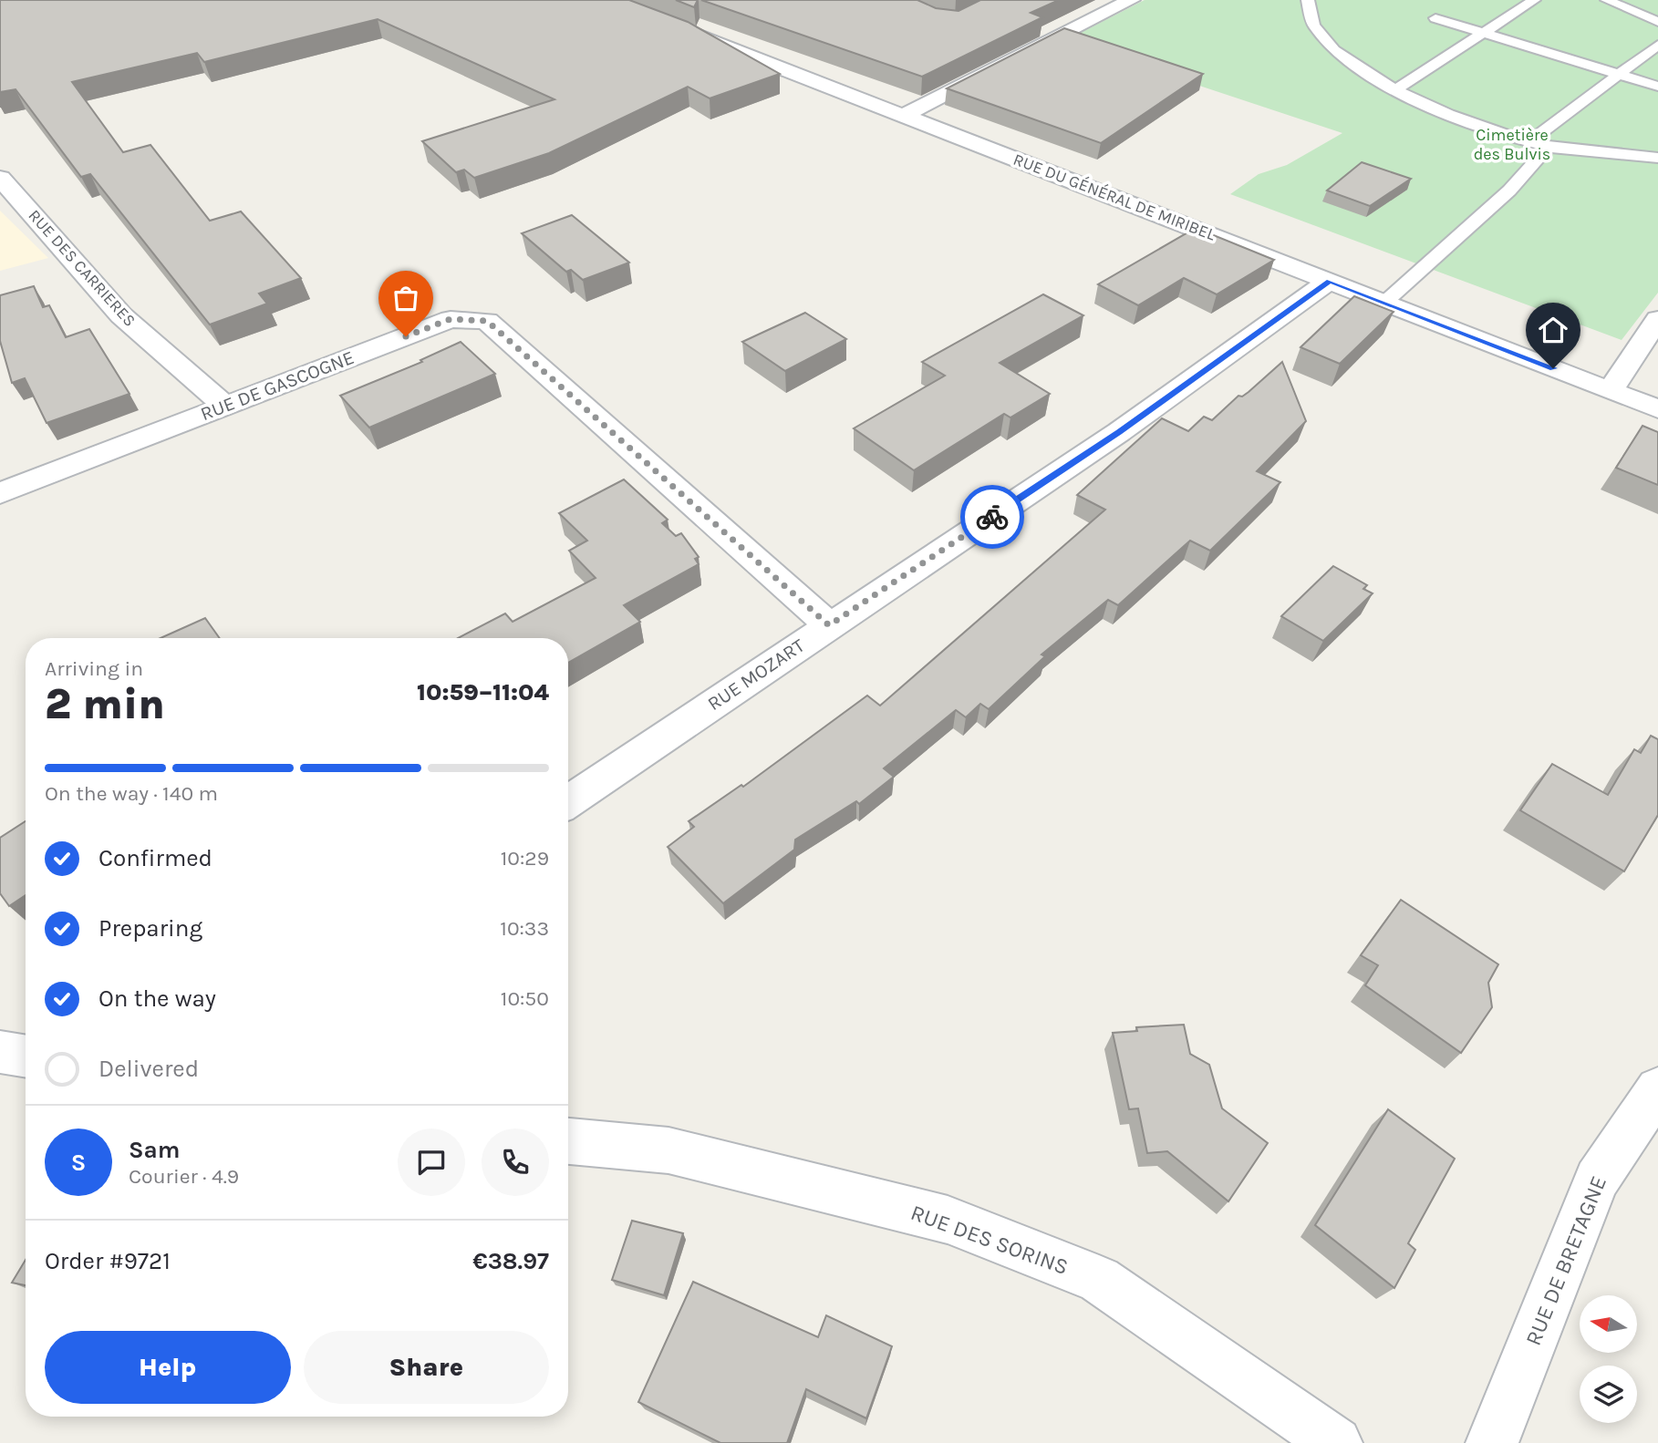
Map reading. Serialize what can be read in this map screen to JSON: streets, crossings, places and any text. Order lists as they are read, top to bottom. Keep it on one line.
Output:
{"streets":{"street":["RUE DU GÉNÉRAL DE MIRIBEL","RUE DES CARRIERES","RUE DE GASCOGNE","RUE MOZART","RUE DES SORINS","RUE DE BRETAGNE"]},"crossings":[["RUE DU GÉNÉRAL DE MIRIBEL","RUE MOZART"],["RUE DES CARRIERES","RUE DE GASCOGNE"],["RUE DE GASCOGNE","RUE MOZART"]],"parks":["Cimetière des Bulvis"],"north":"left","page":{"heading":["2 min","Arriving in","10:59–11:04"],"panel":["Sam","Courier · 4.9","Order #9721","€38.97"],"bar":"On the way · 140 m","list":[["Confirmed","10:29"],["Preparing","10:33"],["On the way","10:50"],"Delivered"],"round":"S","buttons":["Help","Share"]}}
